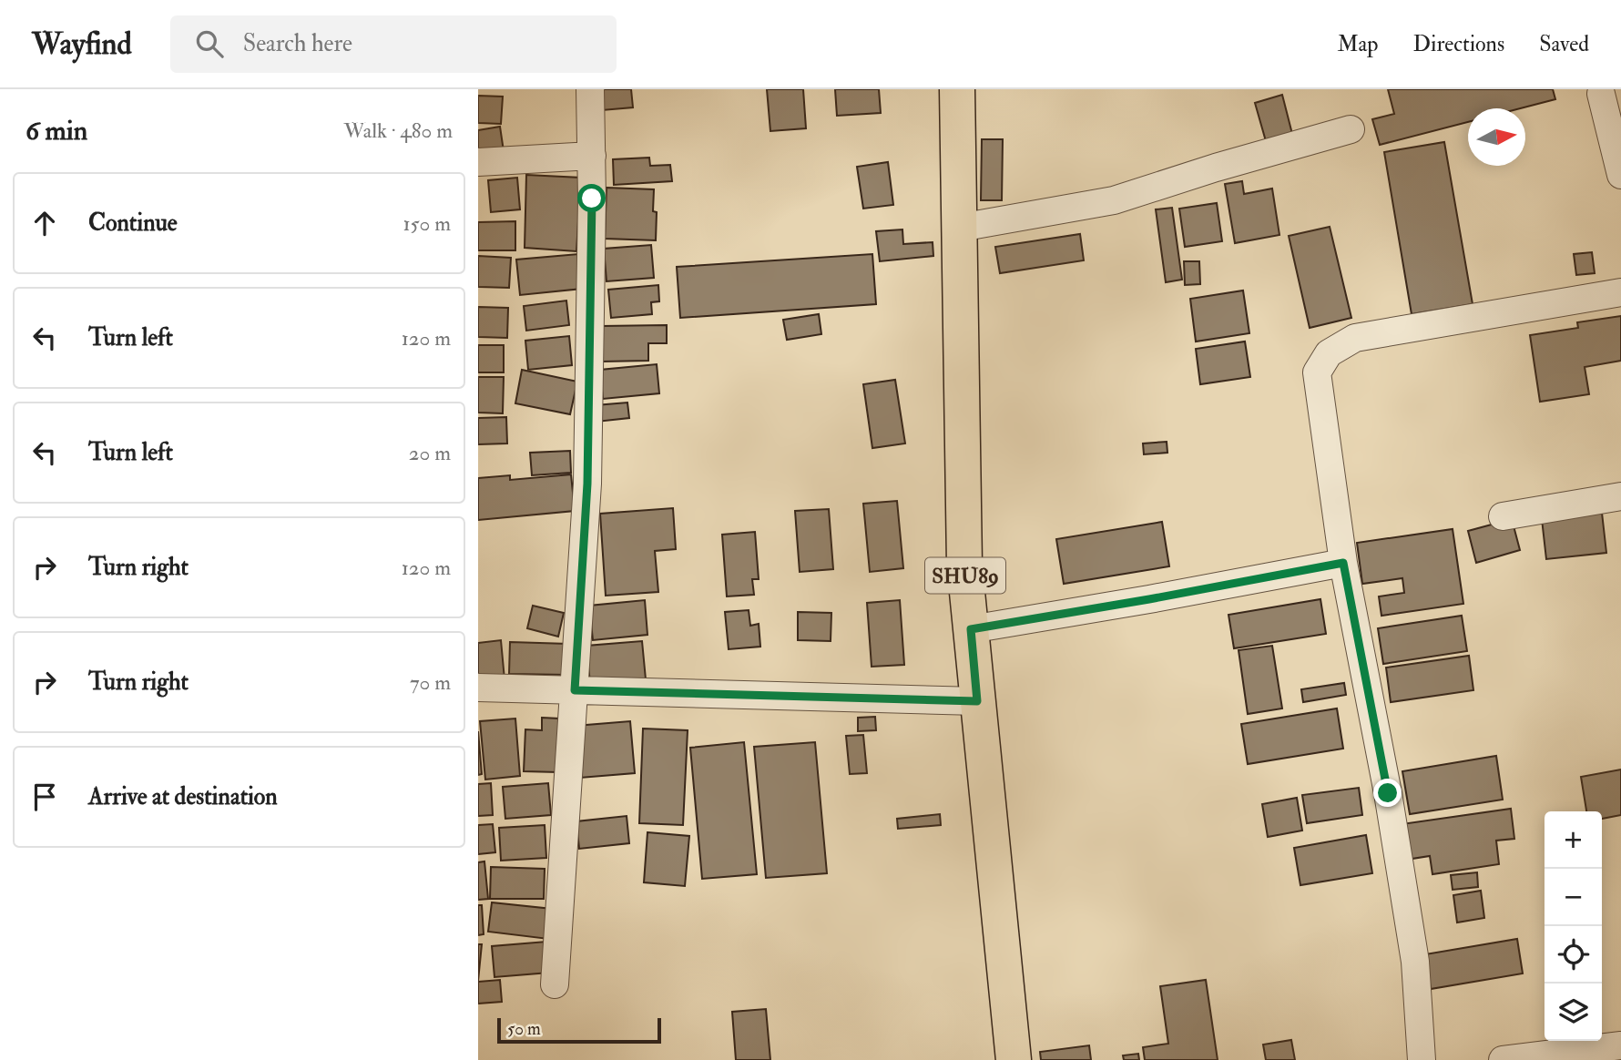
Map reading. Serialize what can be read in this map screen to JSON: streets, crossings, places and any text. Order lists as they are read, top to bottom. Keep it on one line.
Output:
{"streets":{"main road":["SHU89"]},"scale_bar":"50 m","north":"right","page":{"header":"Wayfind","search":"Search here","nav":["Map","Directions","Saved"],"heading":["6 min","Walk · 480 m"],"list":[["Continue","150 m"],["Turn left","120 m"],["Turn left","20 m"],["Turn right","120 m"],["Turn right","70 m"],"Arrive at destination"],"map_buttons":["+","−"],"scale":"50 m"}}
